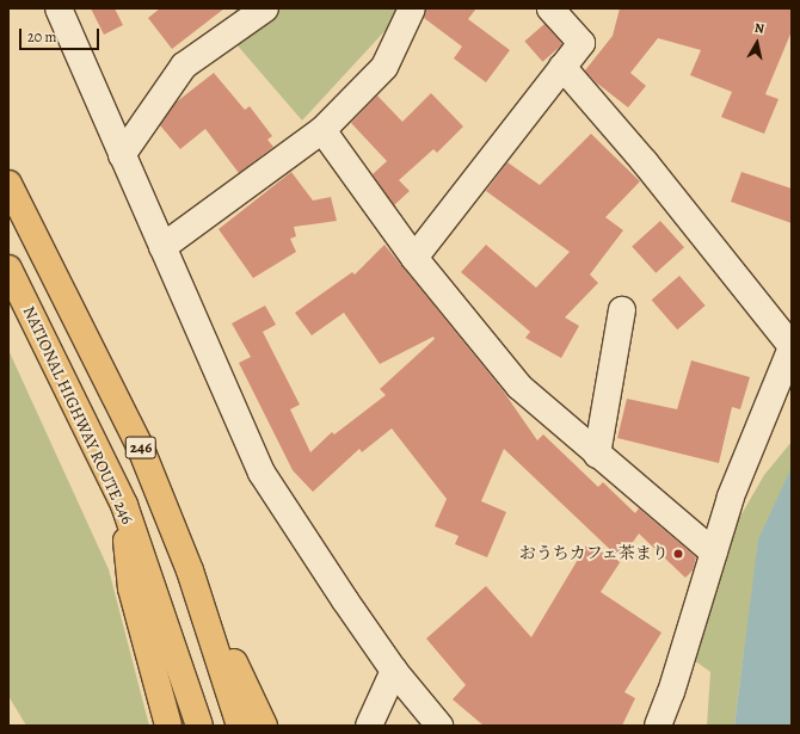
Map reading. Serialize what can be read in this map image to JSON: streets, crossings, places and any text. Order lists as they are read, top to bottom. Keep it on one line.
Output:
{"streets":{"highway":["NATIONAL HIGHWAY ROUTE 246","246"]},"places":["おうちカフェ茶まり"],"scale_bar":"20 m","north":"top"}
